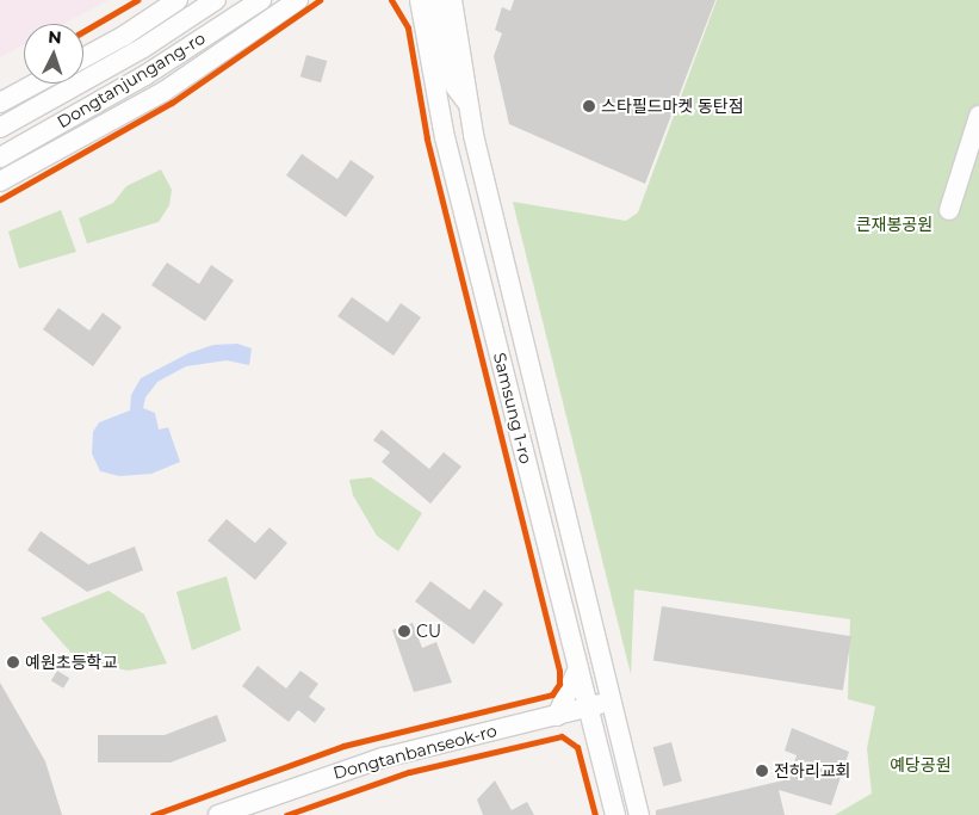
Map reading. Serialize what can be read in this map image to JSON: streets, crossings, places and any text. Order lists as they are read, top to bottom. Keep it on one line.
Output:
{"streets":{"street":["Dongtanjungang-ro","Samsung 1-ro","Dongtanbanseok-ro"]},"crossings":[["Samsung 1-ro","Dongtanbanseok-ro"]],"parks":["큰재봉공원","예당공원"],"places":["스타필드마켓 동탄점","CU","예원초등학교","전하리교회"],"north":"top"}
